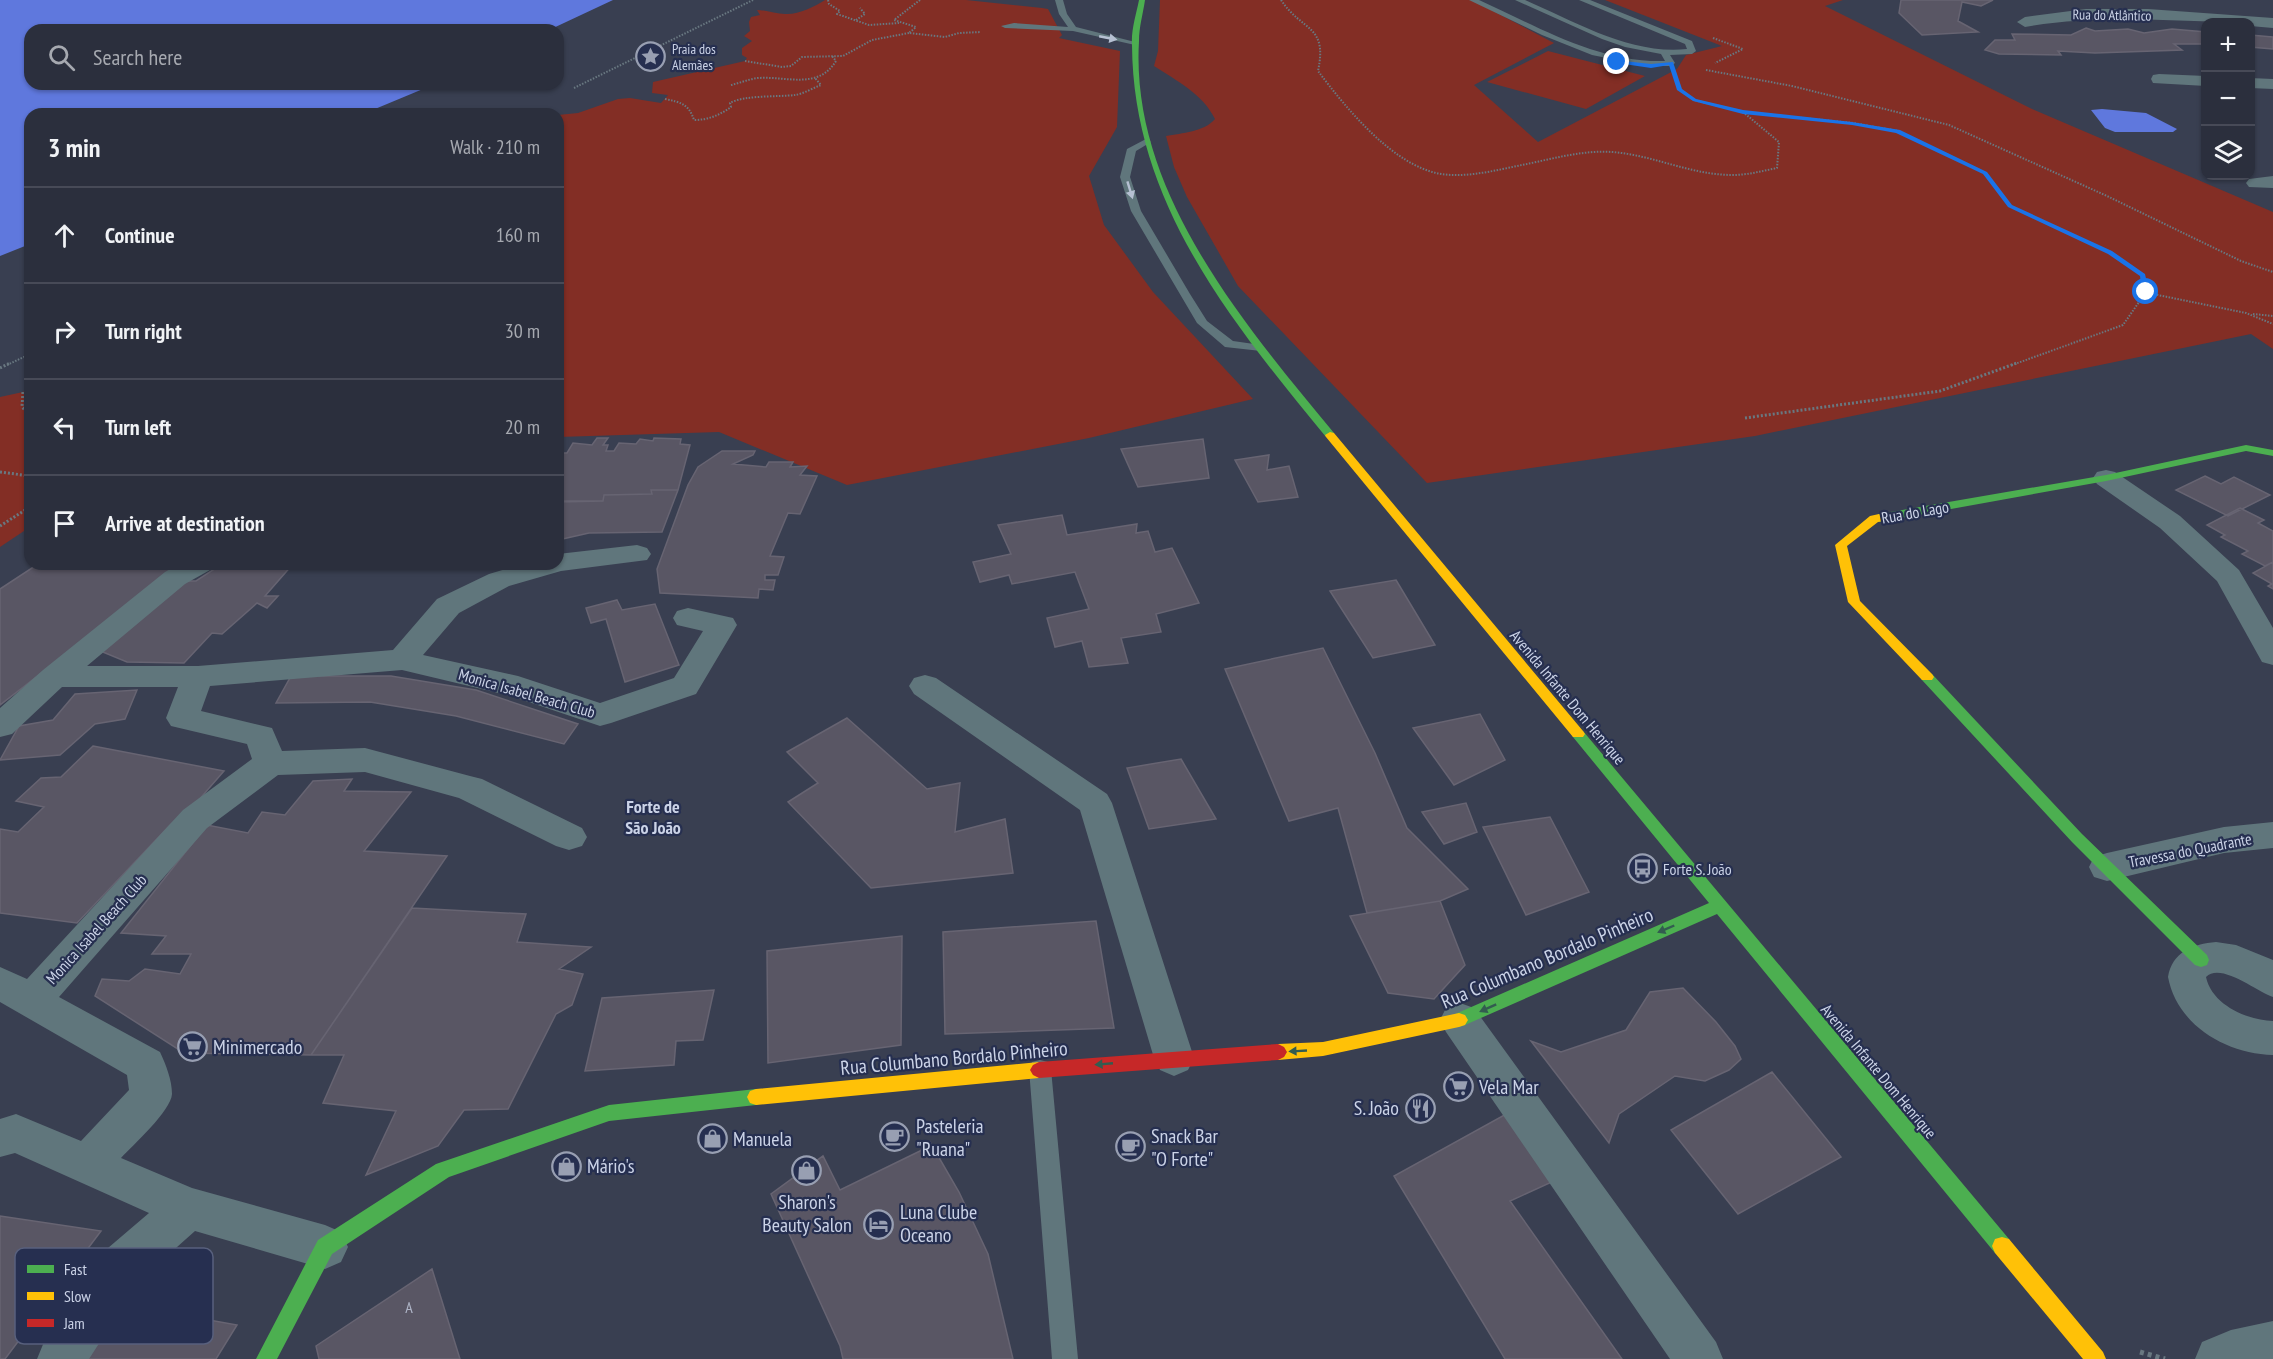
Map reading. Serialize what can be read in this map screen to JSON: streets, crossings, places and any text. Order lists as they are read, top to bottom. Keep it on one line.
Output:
{"streets":{"street":["Rua do Atlântico","Rua do Lago","Monica Isabel Beach Club","Avenida Infante Dom Henrique","Travessa do Quadrante","Rua Columbano Bordalo Pinheiro"]},"crossings":[["Rua do Lago","Travessa do Quadrante"],["Avenida Infante Dom Henrique","Rua Columbano Bordalo Pinheiro"]],"one_way":["Rua Columbano Bordalo Pinheiro"],"districts":["Forte de São João"],"places":{"place":["Praia dos Alemães"],"bus stop":["Forte S. João"],"supermarket":["Minimercado","Vela Mar"],"restaurant":["S. João"],"cafe":["Pasteleria \"Ruana\"","Snack Bar \"O Forte\""],"shop":["Manuela","Mário's","Sharon's Beauty Salon"],"hotel":["Luna Clube Oceano"]},"house_numbers":["A"],"legend":["Fast","Slow","Jam"],"page":{"map_buttons":["+","−"],"search":"Search here","heading":["3 min","Walk · 210 m"],"list":[["Continue","160 m"],["Turn right","30 m"],["Turn left","20 m"],"Arrive at destination"]}}
